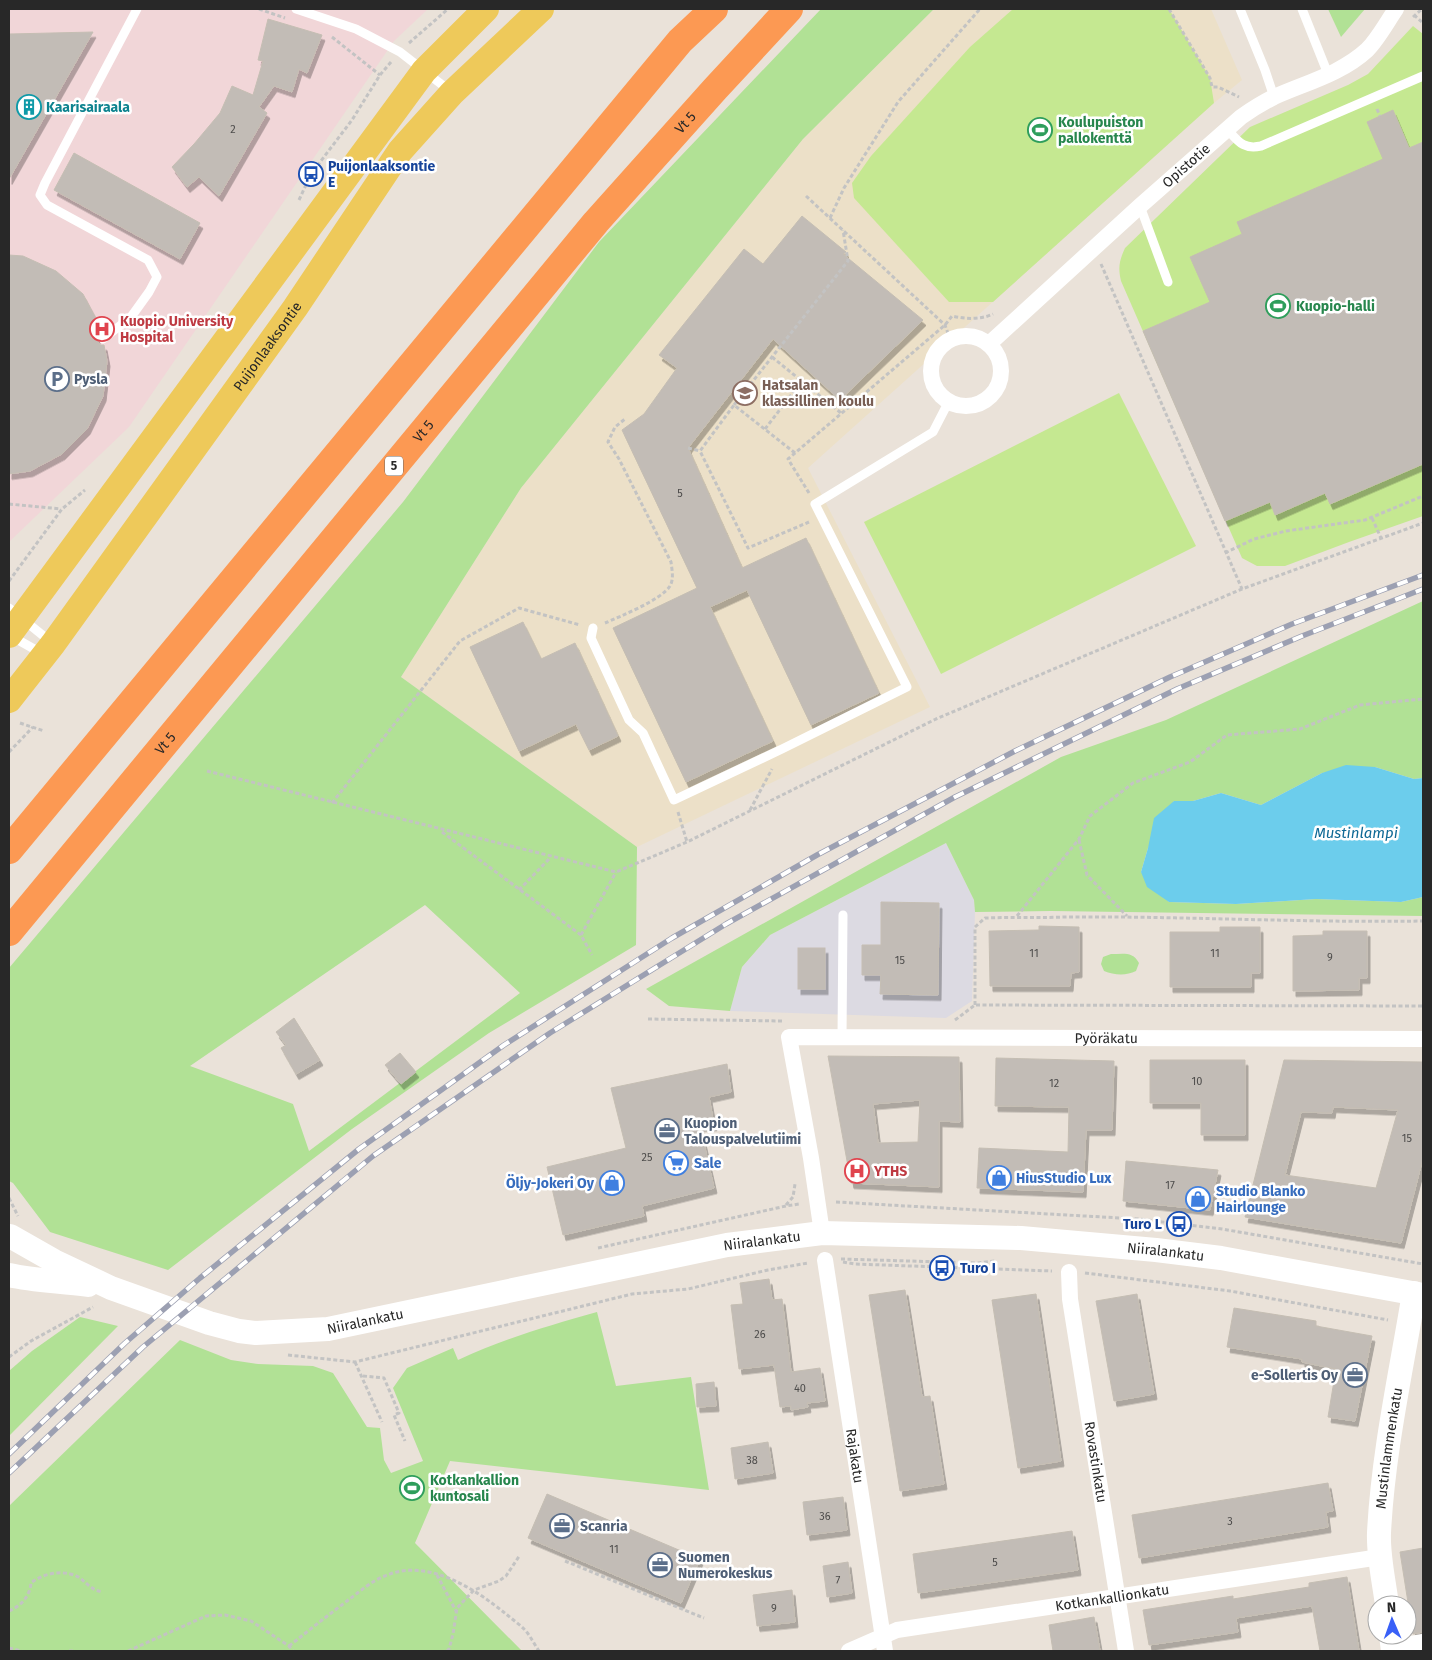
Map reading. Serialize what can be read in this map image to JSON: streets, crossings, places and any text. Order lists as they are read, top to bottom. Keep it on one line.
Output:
{"streets":{"highway":["Vt 5","5"],"main road":["Puijonlaaksontie","Niiralankatu","Mustinlammenkatu"],"street":["Opistotie","Pyöräkatu","Rajakatu","Rovastinkatu","Kotkankallionkatu"]},"crossings":[["Pyöräkatu","Niiralankatu"],["Niiralankatu","Mustinlammenkatu"],["Mustinlammenkatu","Kotkankallionkatu"],["Rajakatu","Kotkankallionkatu"],["Rovastinkatu","Kotkankallionkatu"]],"water":["Mustinlampi"],"places":{"building":["Kaarisairaala"],"sports":["Koulupuiston pallokenttä","Kuopio-halli","Kotkankallion kuntosali"],"bus stop":["Puijonlaaksontie E","Turo L","Turo I"],"hospital":["Kuopio University Hospital","YTHS"],"parking":["Pysla"],"school or university":["Hatsalan klassillinen koulu"],"office":["Kuopion Talouspalvelutiimi","e-Sollertis Oy","Scanria","Suomen Numerokeskus"],"supermarket":["Sale"],"shop":["HiusStudio Lux","Öljy-Jokeri Oy","Studio Blanko Hairlounge"]},"house_numbers":["2","5","11","11","9","15","10","12","15","25","17","26","40","38","36","3","11","5","7","9"],"north":"top"}
